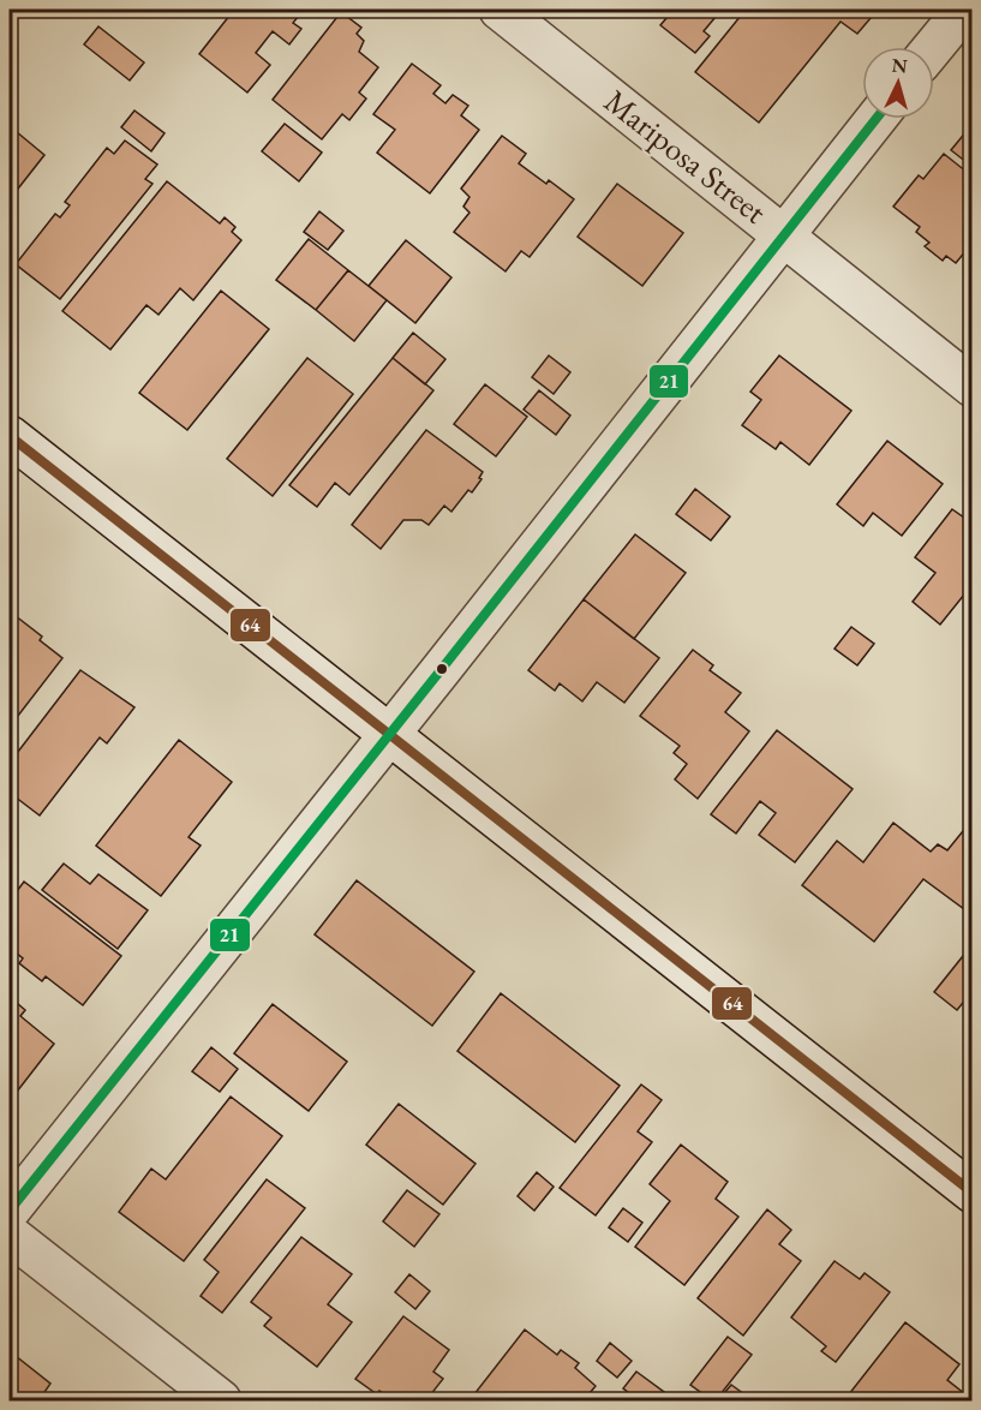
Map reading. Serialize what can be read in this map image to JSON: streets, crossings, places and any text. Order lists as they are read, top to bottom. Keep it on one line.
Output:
{"streets":{"street":["Mariposa Street"]},"lines":["transit line 21","transit line 64"],"north":"top"}
